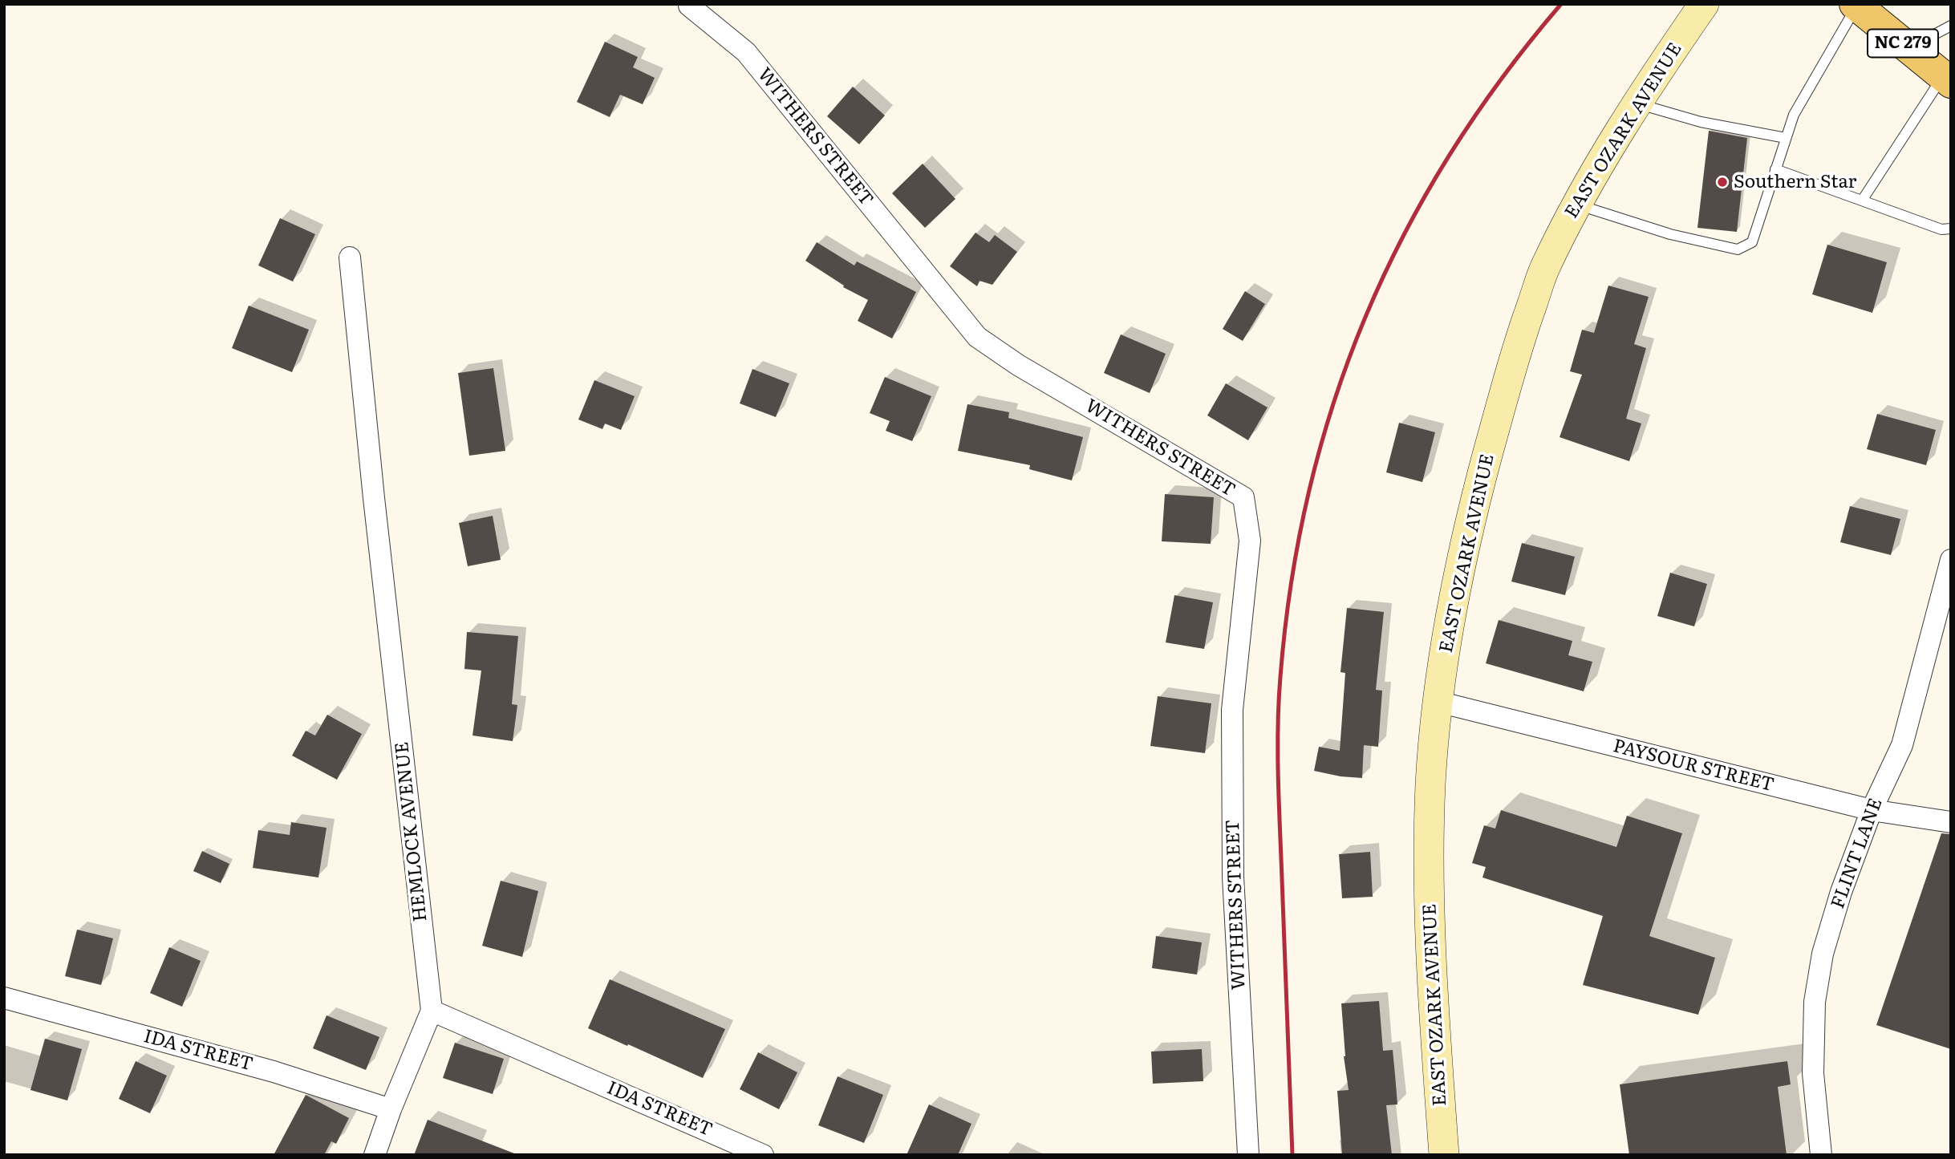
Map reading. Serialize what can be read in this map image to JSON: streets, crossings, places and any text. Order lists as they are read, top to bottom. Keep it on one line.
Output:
{"streets":{"main road":["NC 279","EAST OZARK AVENUE"],"street":["WITHERS STREET","PAYSOUR STREET","HEMLOCK AVENUE","FLINT LANE","IDA STREET"]},"crossings":[["EAST OZARK AVENUE","PAYSOUR STREET"],["PAYSOUR STREET","FLINT LANE"],["HEMLOCK AVENUE","IDA STREET"]],"places":["Southern Star"]}
